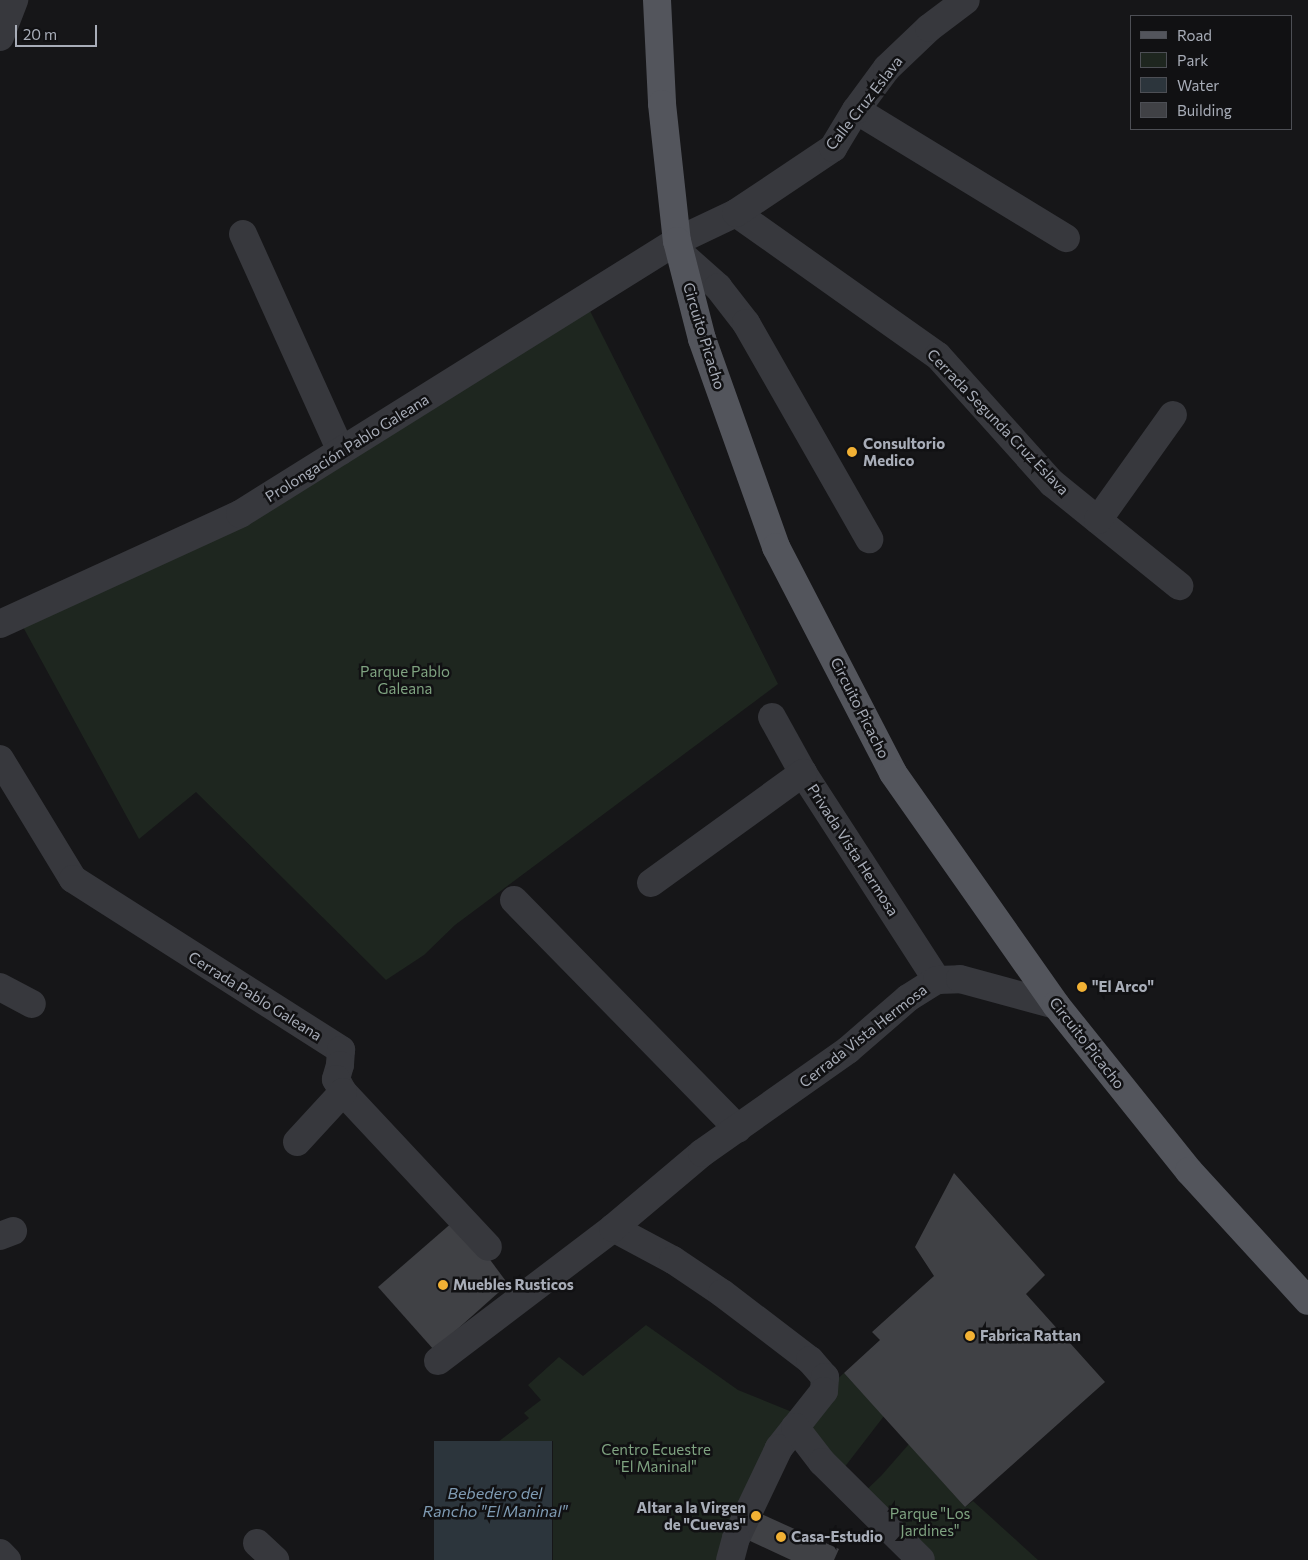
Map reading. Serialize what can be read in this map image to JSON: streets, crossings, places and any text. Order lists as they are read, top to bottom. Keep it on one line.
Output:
{"streets":{"main road":["Circuito Picacho"],"street":["Calle Cruz Eslava","Cerrada Segunda Cruz Eslava","Prolongación Pablo Galeana","Privada Vista Hermosa","Cerrada Pablo Galeana","Cerrada Vista Hermosa"]},"crossings":[["Calle Cruz Eslava","Circuito Picacho"],["Calle Cruz Eslava","Cerrada Segunda Cruz Eslava"],["Calle Cruz Eslava","Prolongación Pablo Galeana"],["Circuito Picacho","Prolongación Pablo Galeana"],["Circuito Picacho","Cerrada Vista Hermosa"],["Privada Vista Hermosa","Cerrada Vista Hermosa"]],"water":["Bebedero del Rancho \"El Maninal\""],"parks":["Parque Pablo Galeana","Centro Ecuestre \"El Maninal\"","Parque \"Los Jardines\""],"places":["Consultorio Medico","\"El Arco\"","Muebles Rusticos","Fabrica Rattan","Altar a la Virgen de \"Cuevas\"","Casa-Estudio"],"legend":["Road","Park","Water","Building"],"scale_bar":"20 m"}
